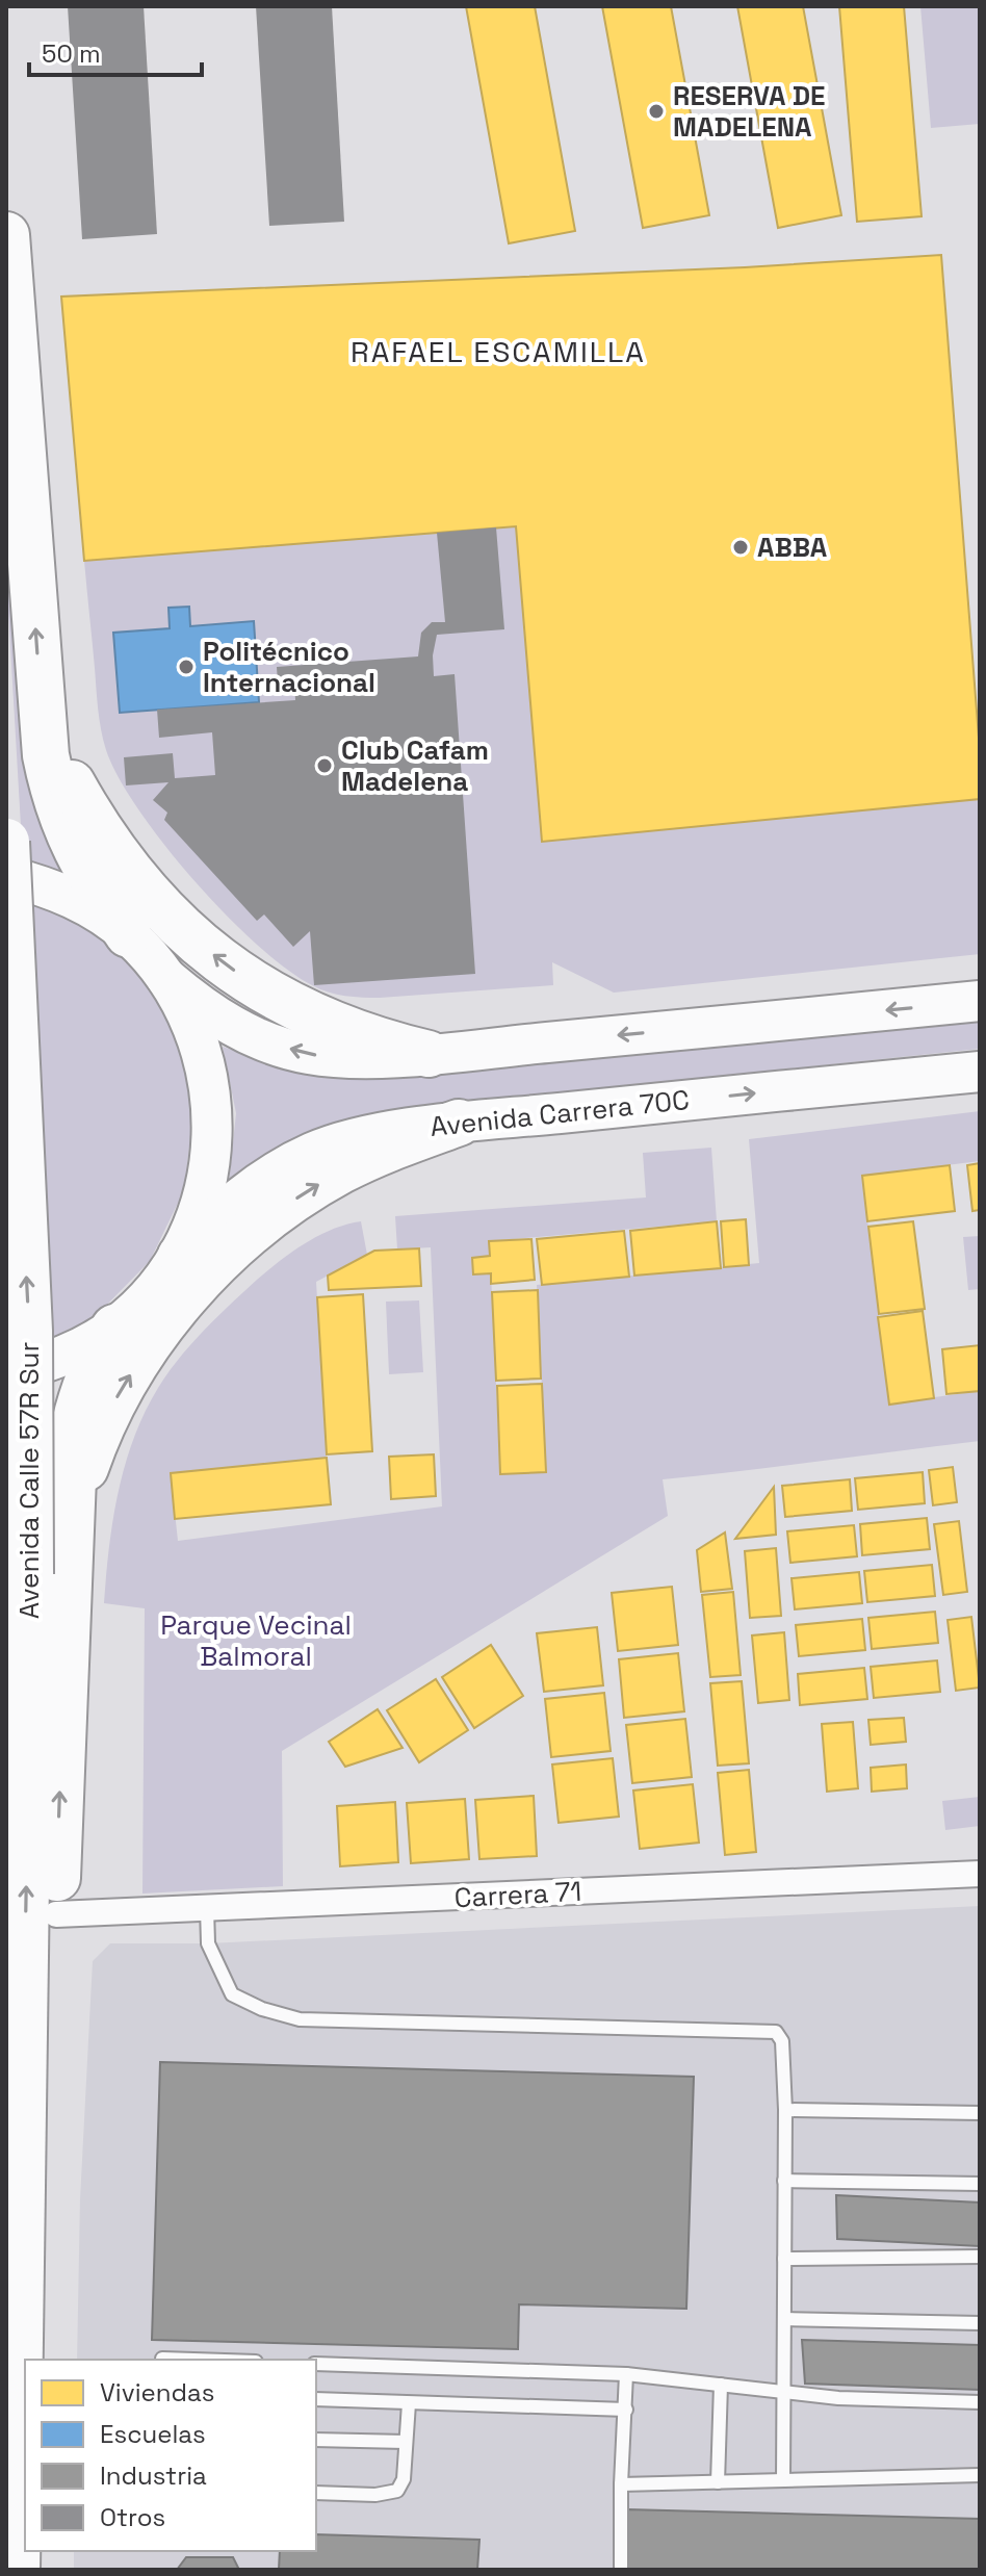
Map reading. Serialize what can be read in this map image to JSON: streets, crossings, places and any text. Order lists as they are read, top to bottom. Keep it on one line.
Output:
{"streets":{"highway":["Avenida Calle 57R Sur"],"main road":["Avenida Carrera 70C"],"street":["Carrera 71"]},"districts":["RAFAEL ESCAMILLA"],"parks":["Parque Vecinal Balmoral"],"places":["RESERVA DE MADELENA","ABBA","Politécnico Internacional","Club Cafam Madelena"],"legend":["Viviendas","Escuelas","Industria","Otros"],"scale_bar":"50 m"}
